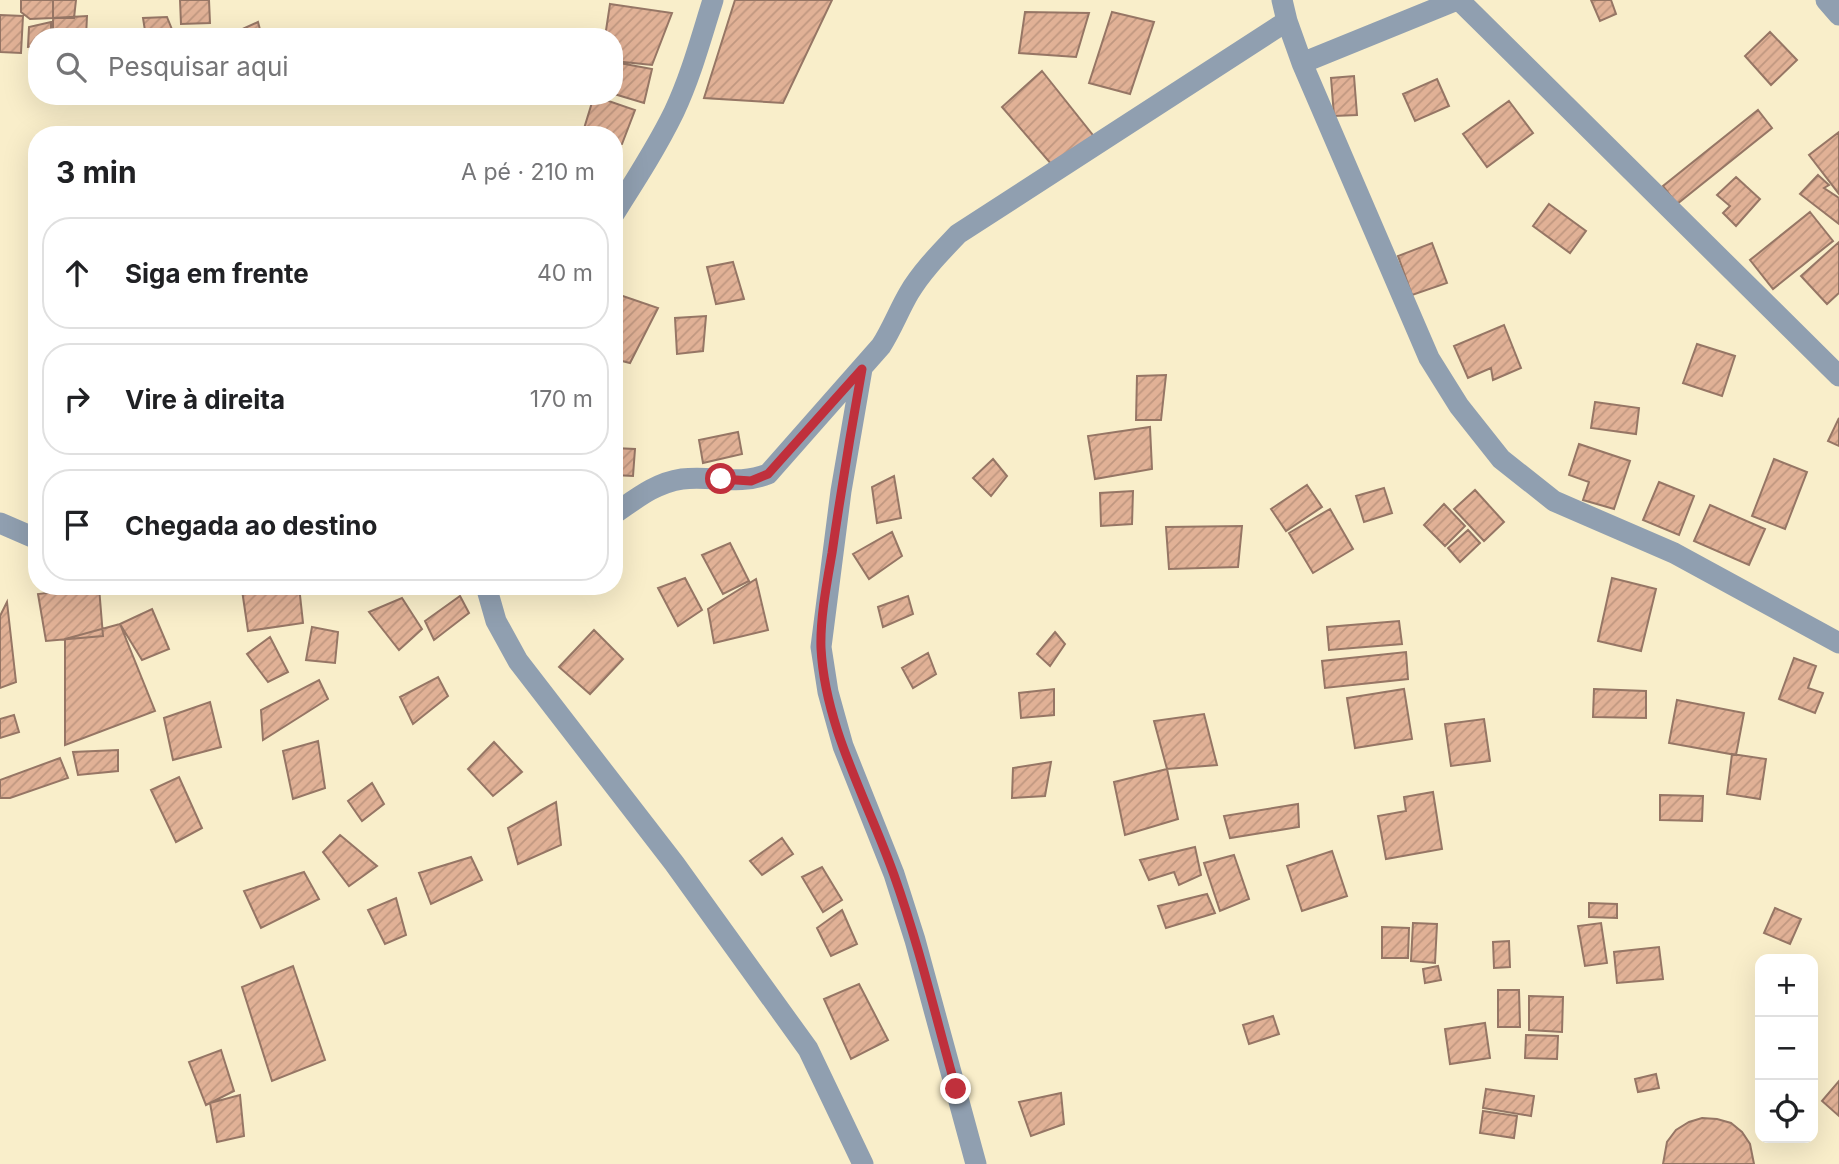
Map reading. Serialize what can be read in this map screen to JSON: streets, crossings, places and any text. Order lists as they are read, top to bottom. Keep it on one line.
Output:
{"page":{"search":"Pesquisar aqui","heading":["3 min","A pé · 210 m"],"list":[["Siga em frente","40 m"],["Vire à direita","170 m"],"Chegada ao destino"],"map_buttons":["+","−"]}}
